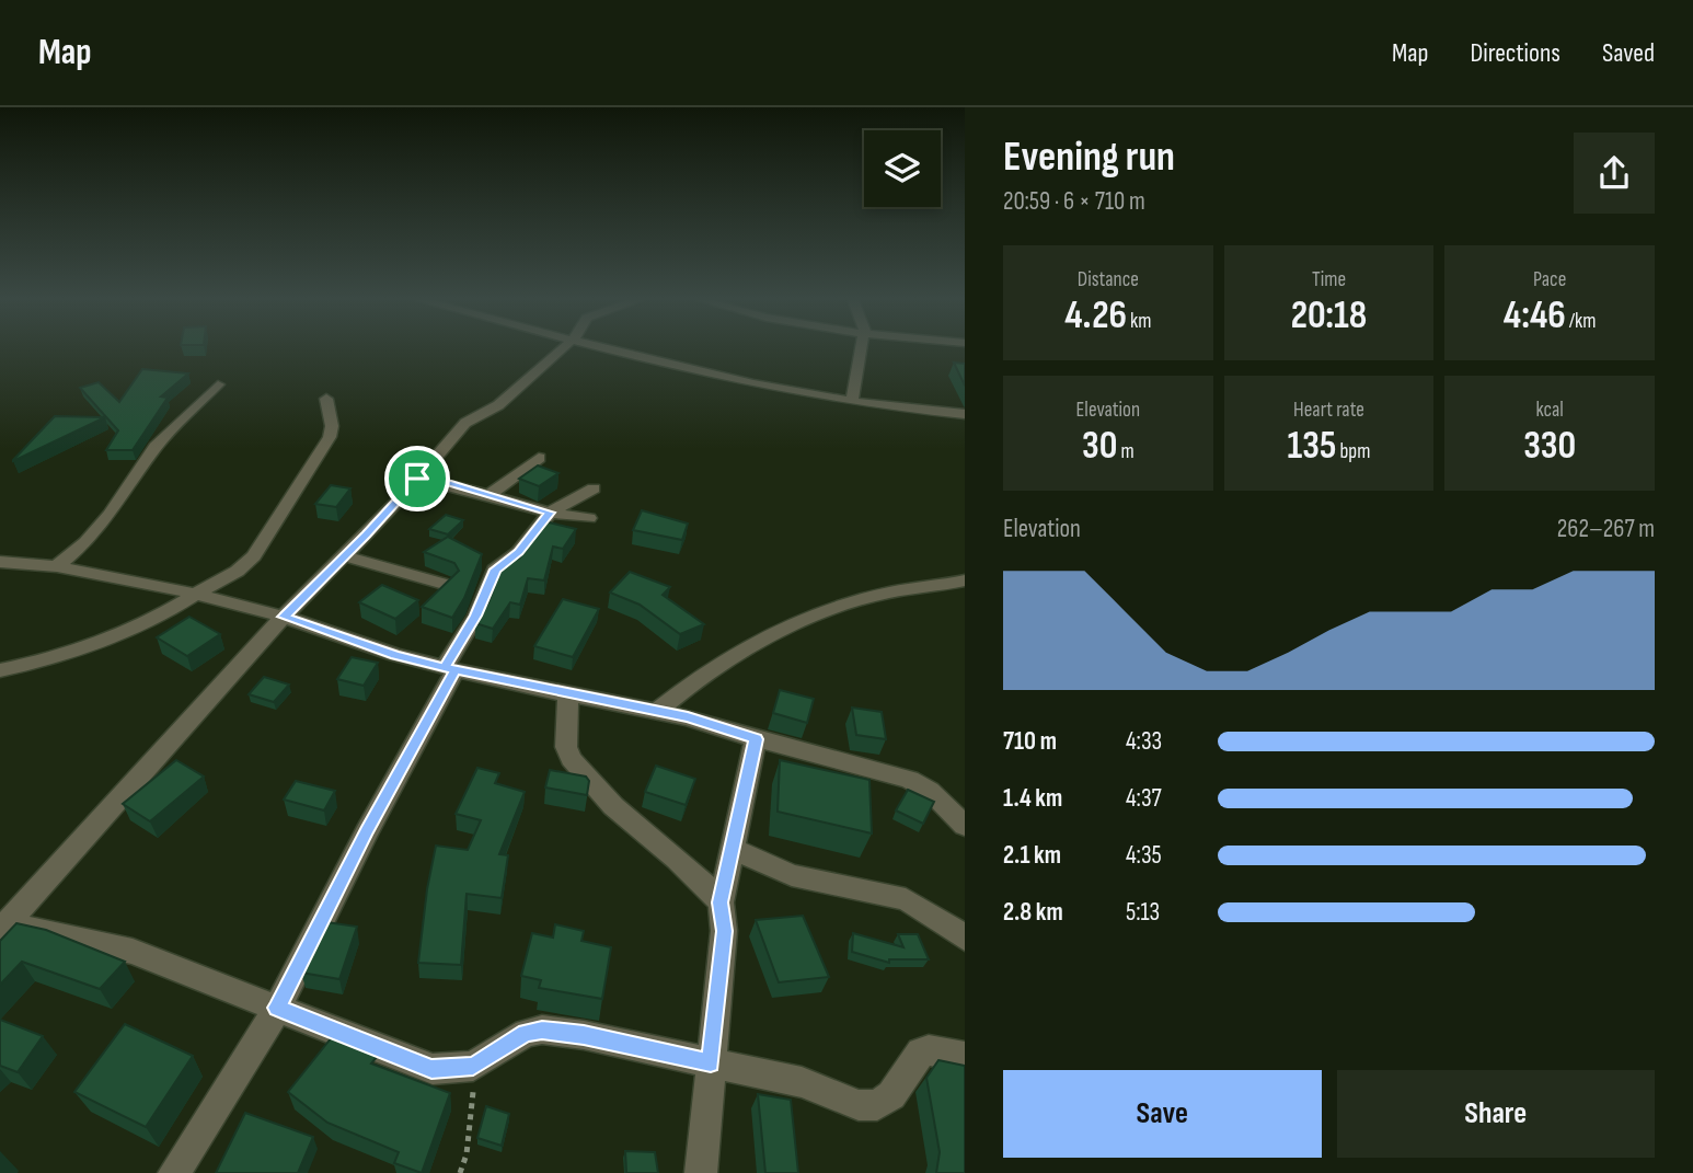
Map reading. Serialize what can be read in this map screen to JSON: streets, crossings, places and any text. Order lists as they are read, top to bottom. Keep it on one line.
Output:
{"page":{"header":"Map","nav":["Map","Directions","Saved"],"heading":["Evening run","20:59 · 6 × 710 m"],"stats":[["Distance","4.26 km"],["Time","20:18"],["Pace","4:46 /km"],["Elevation","30 m"],["Heart rate","135 bpm"],["kcal","330"]],"chart":["Elevation","262–267 m"],"list":[{"name":"710 m","note":"4:33"},{"name":"1.4 km","note":"4:37"},{"name":"2.1 km","note":"4:35"},{"name":"2.8 km","note":"5:13"}],"buttons":["Save","Share"]}}
